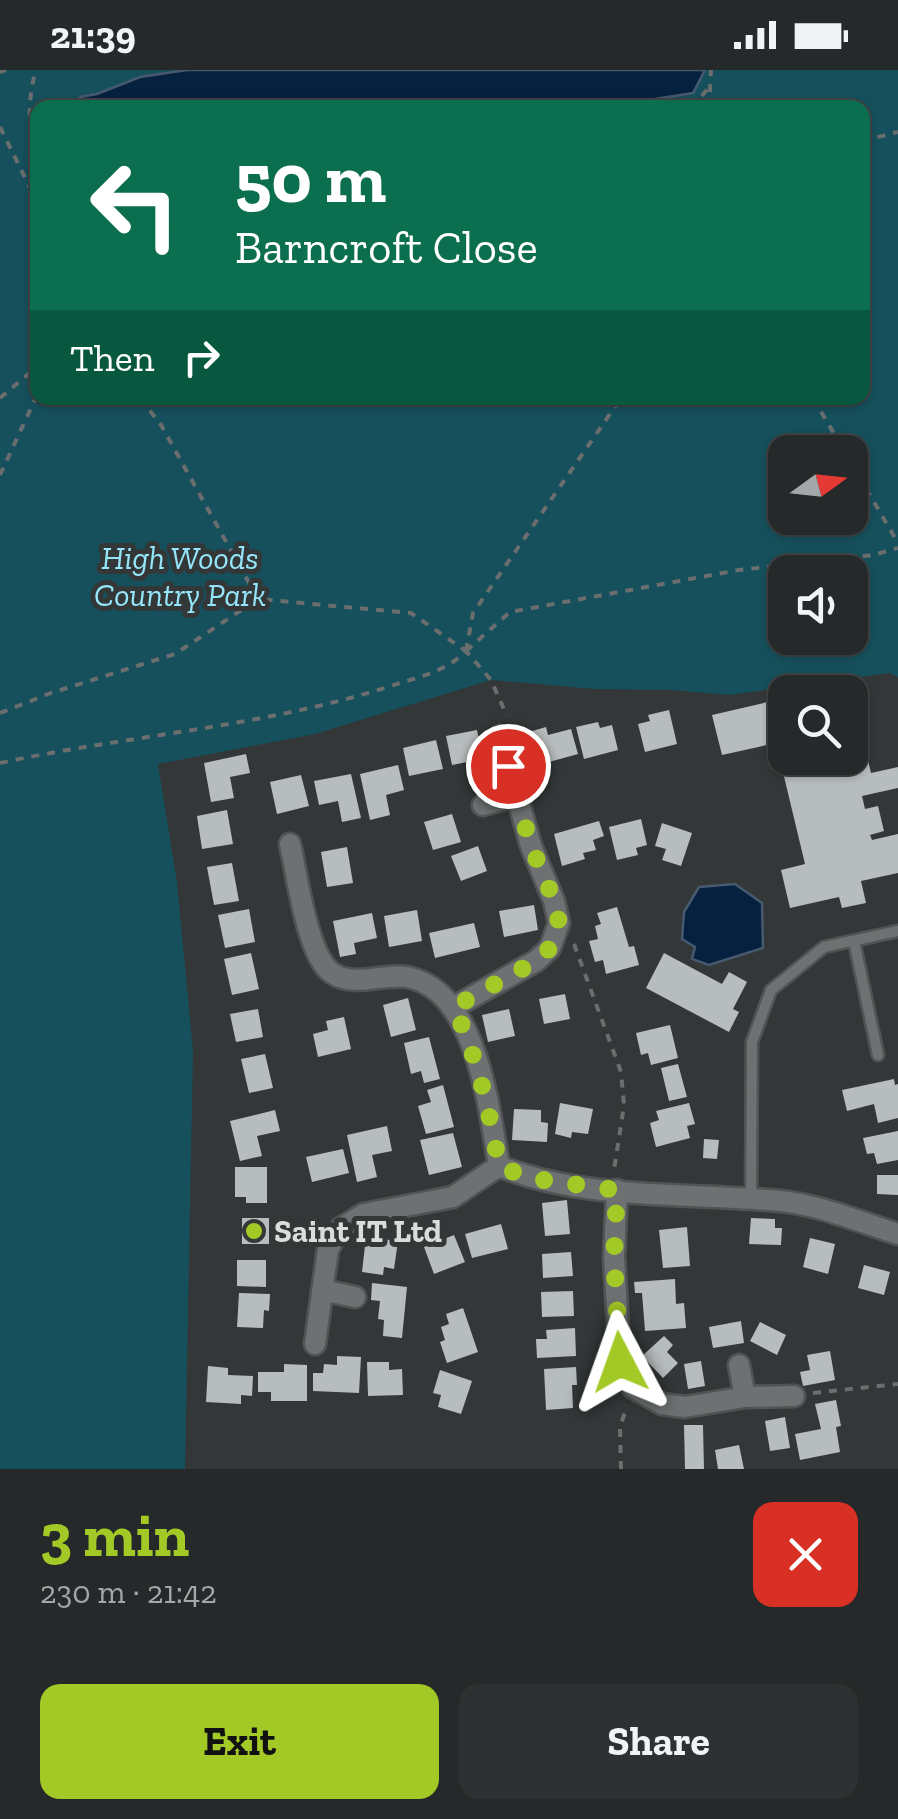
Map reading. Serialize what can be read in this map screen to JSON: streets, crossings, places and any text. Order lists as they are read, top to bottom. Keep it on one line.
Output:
{"parks":["High Woods Country Park"],"places":["Saint IT Ltd"],"north":"right","page":{"status":"21:39","turn":["50 m","Barncroft Close"],"then":"Then","heading":["3 min","230 m · 21:42"],"buttons":["Exit","Share"]}}
